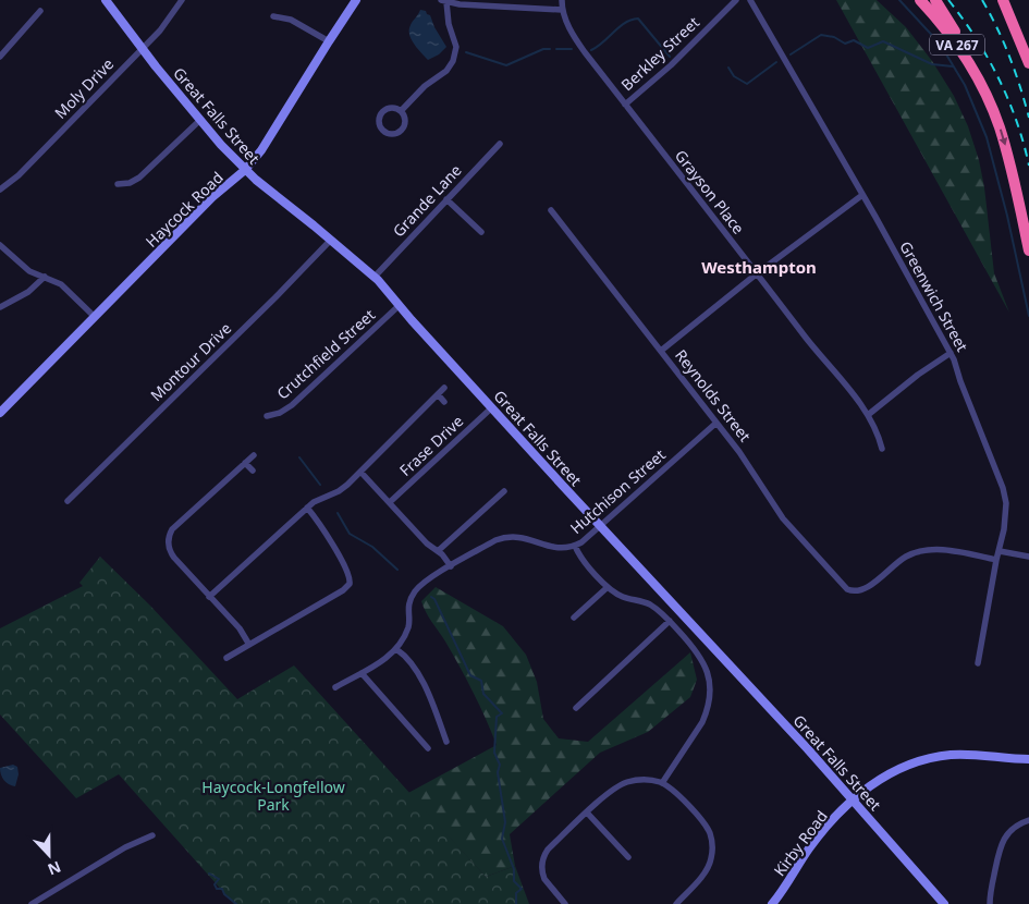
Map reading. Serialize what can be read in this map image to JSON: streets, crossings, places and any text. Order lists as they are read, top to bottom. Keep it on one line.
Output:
{"streets":{"highway":["VA 267"],"main road":["Great Falls Street","Haycock Road","Kirby Road"],"street":["Berkley Street","Moly Drive","Grayson Place","Grande Lane","Greenwich Street","Crutchfield Street","Montour Drive","Reynolds Street","Frase Drive","Hutchison Street"]},"crossings":[["Berkley Street","Grayson Place"],["Moly Drive","Great Falls Street"],["Great Falls Street","Grande Lane"],["Great Falls Street","Haycock Road"],["Great Falls Street","Crutchfield Street"],["Great Falls Street","Montour Drive"],["Great Falls Street","Frase Drive"],["Great Falls Street","Hutchison Street"],["Great Falls Street","Kirby Road"],["Greenwich Street","Reynolds Street"],["Reynolds Street","Hutchison Street"]],"districts":["Westhampton"],"parks":["Haycock-Longfellow Park"],"north":"bottom"}
